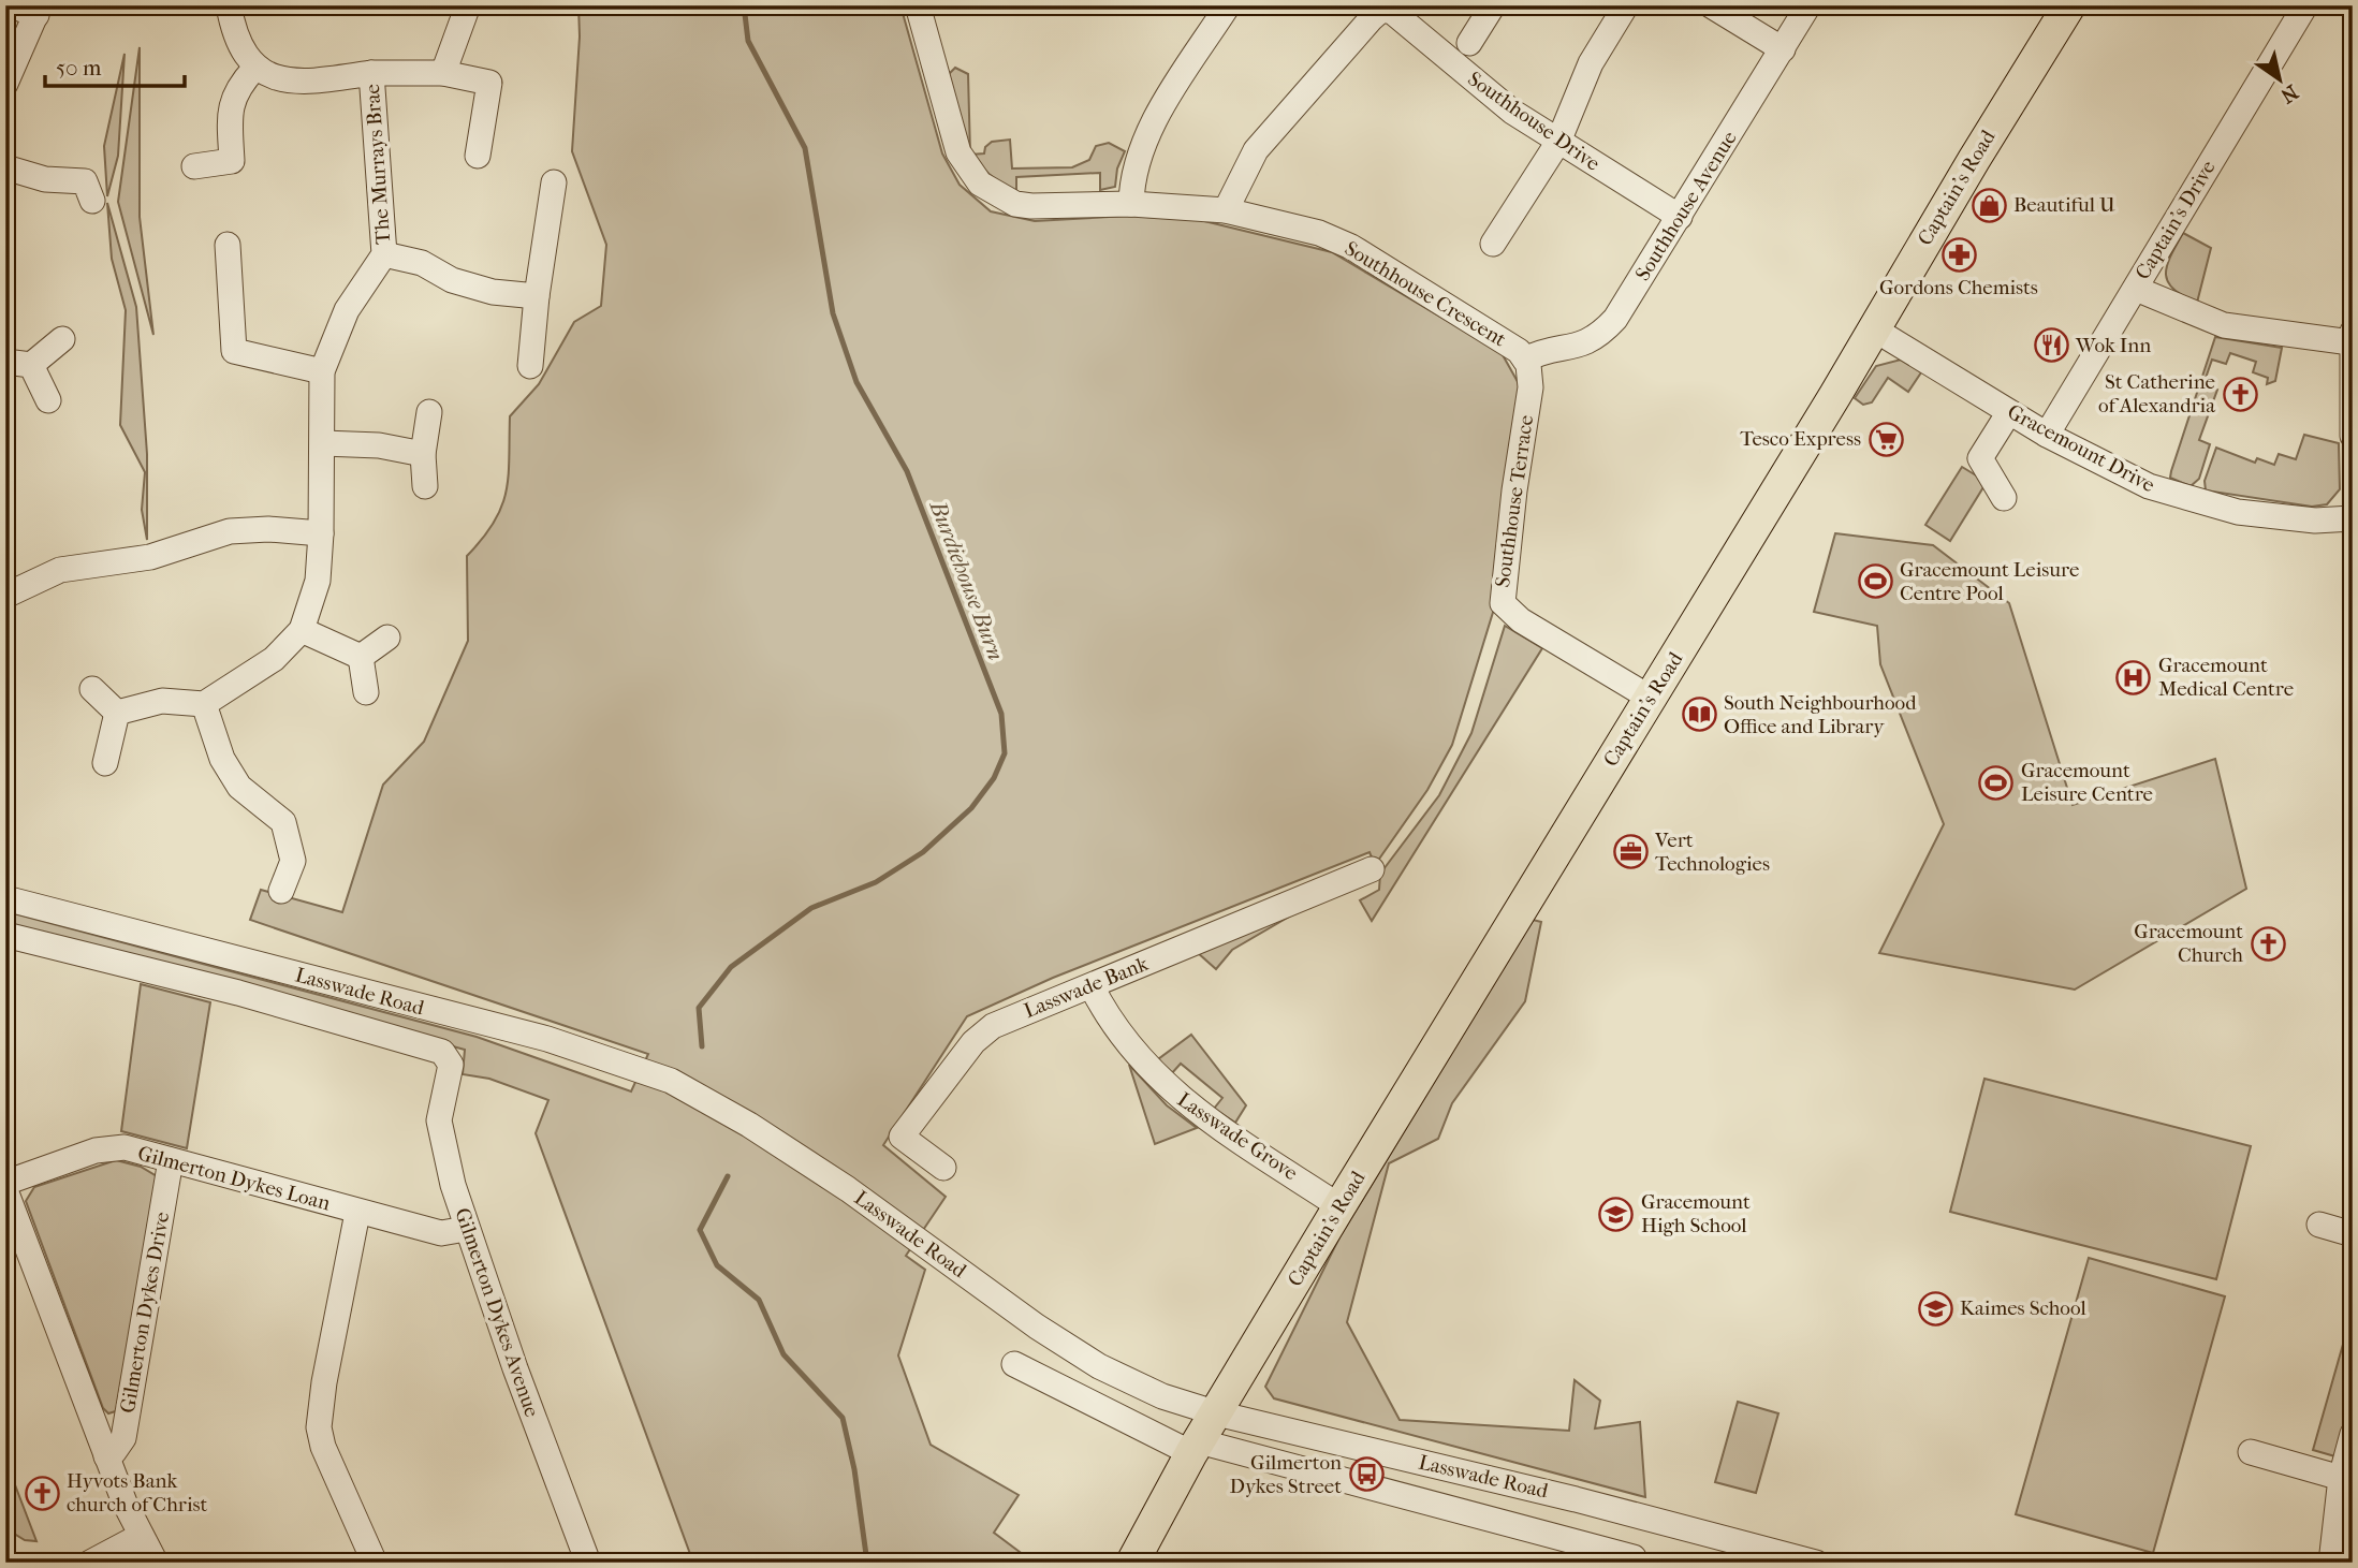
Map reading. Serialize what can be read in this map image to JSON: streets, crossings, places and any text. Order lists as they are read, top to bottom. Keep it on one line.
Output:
{"streets":{"main road":["Captain's Road"],"street":["Southhouse Drive","The Murrays Brae","Southhouse Avenue","Captain's Drive","Southhouse Crescent","Gracemount Drive","Southhouse Terrace","Lasswade Bank","Lasswade Road","Lasswade Grove","Gilmerton Dykes Loan","Gilmerton Dykes Drive","Gilmerton Dykes Avenue"]},"crossings":[["Southhouse Drive","Southhouse Avenue"],["Southhouse Drive","Southhouse Crescent"],["Captain's Road","Gracemount Drive"],["Captain's Road","Southhouse Terrace"],["Captain's Road","Lasswade Road"],["Captain's Road","Lasswade Grove"],["Southhouse Avenue","Southhouse Crescent"],["Southhouse Avenue","Southhouse Terrace"],["Captain's Drive","Gracemount Drive"],["Southhouse Crescent","Southhouse Terrace"],["Lasswade Bank","Lasswade Grove"],["Lasswade Road","Gilmerton Dykes Avenue"],["Gilmerton Dykes Loan","Gilmerton Dykes Drive"],["Gilmerton Dykes Loan","Gilmerton Dykes Avenue"]],"water":["Burdiehouse Burn"],"places":{"shop":["Beautiful U"],"pharmacy":["Gordons Chemists"],"restaurant":["Wok Inn"],"church":["St Catherine of Alexandria","Gracemount Church","Hyvots Bank church of Christ"],"supermarket":["Tesco Express"],"sports":["Gracemount Leisure Centre Pool","Gracemount Leisure Centre"],"hospital":["Gracemount Medical Centre"],"library":["South Neighbourhood Office and Library"],"office":["Vert Technologies"],"school or university":["Gracemount High School","Kaimes School"],"bus stop":["Gilmerton Dykes Street"]},"scale_bar":"50 m","north":"bottom right"}
